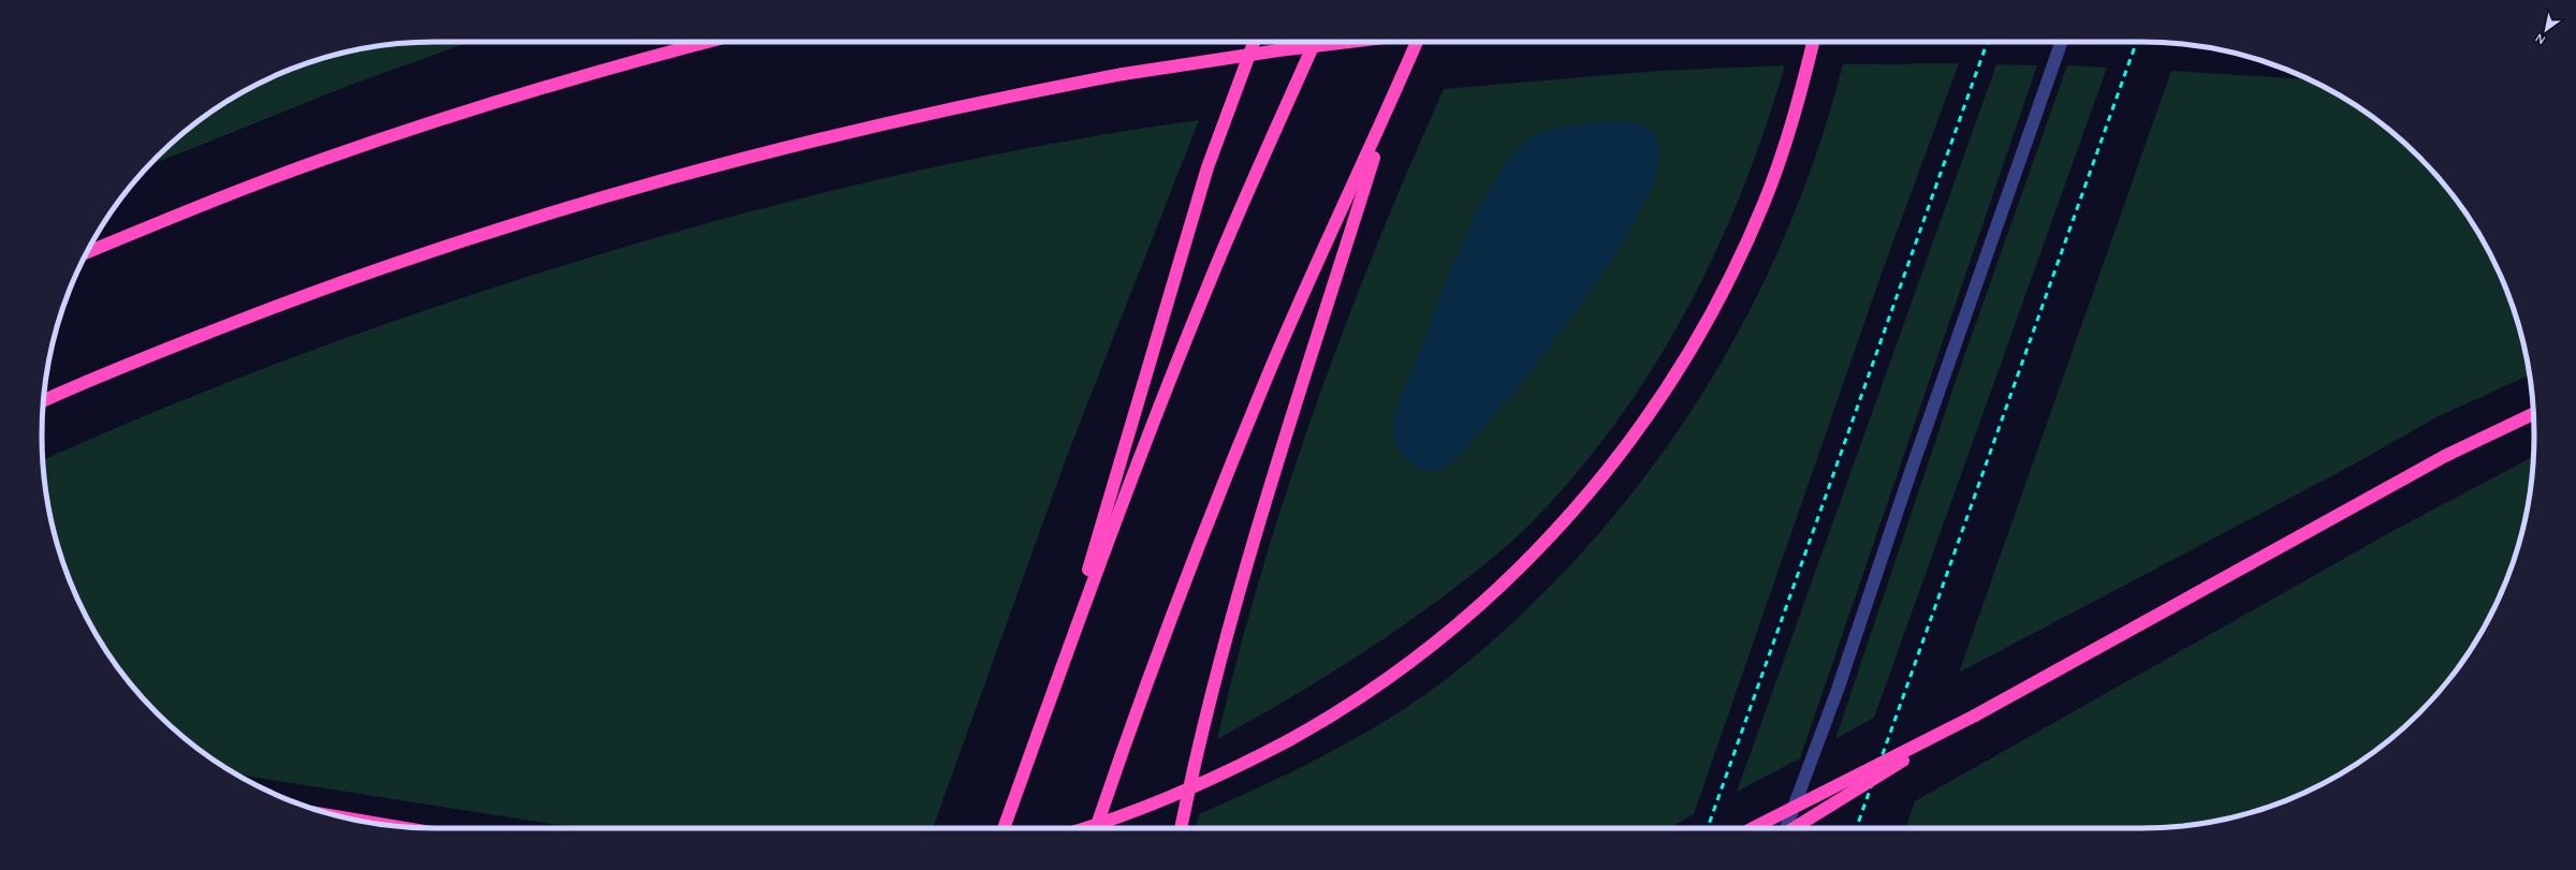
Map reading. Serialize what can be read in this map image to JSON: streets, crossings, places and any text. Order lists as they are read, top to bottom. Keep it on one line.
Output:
{"north":"bottom left"}
